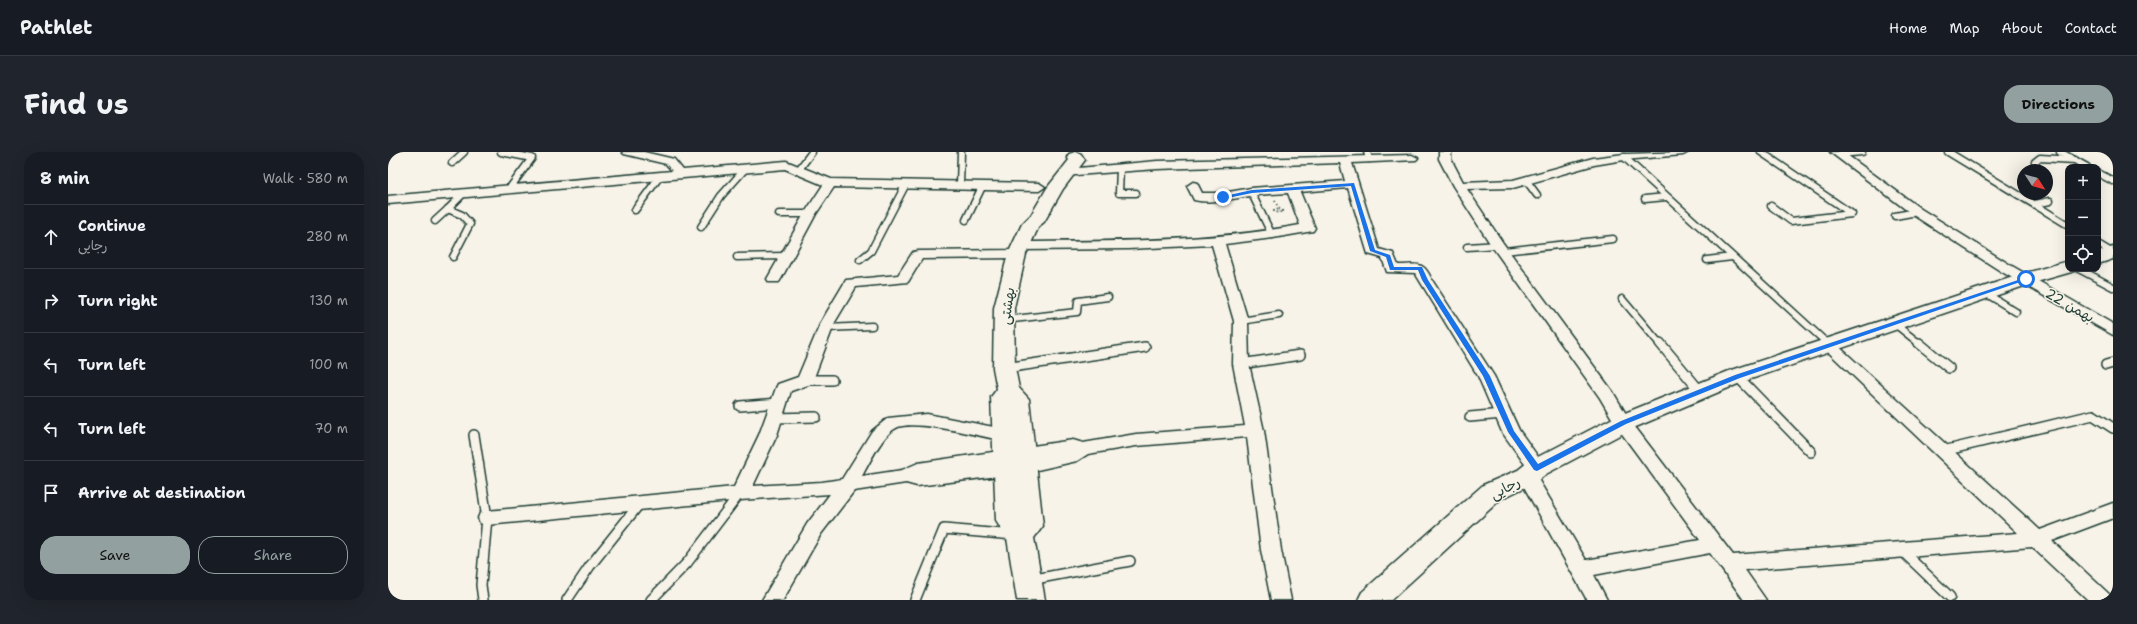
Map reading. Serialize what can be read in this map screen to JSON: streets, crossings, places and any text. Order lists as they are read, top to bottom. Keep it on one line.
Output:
{"streets":{"street":["22 بهمن","بهشتی","رجایی"]},"crossings":[["22 بهمن","رجایی"]],"north":"bottom right","page":{"header":"Pathlet","nav":["Home","Map","About","Contact"],"title":"Find us","buttons":["Directions",["Save","Share"]],"heading":["8 min","Walk · 580 m"],"map_buttons":["+","−"],"list":[["Continue","رجایی","280 m"],["Turn right","130 m"],["Turn left","100 m"],["Turn left","70 m"],"Arrive at destination"]}}
